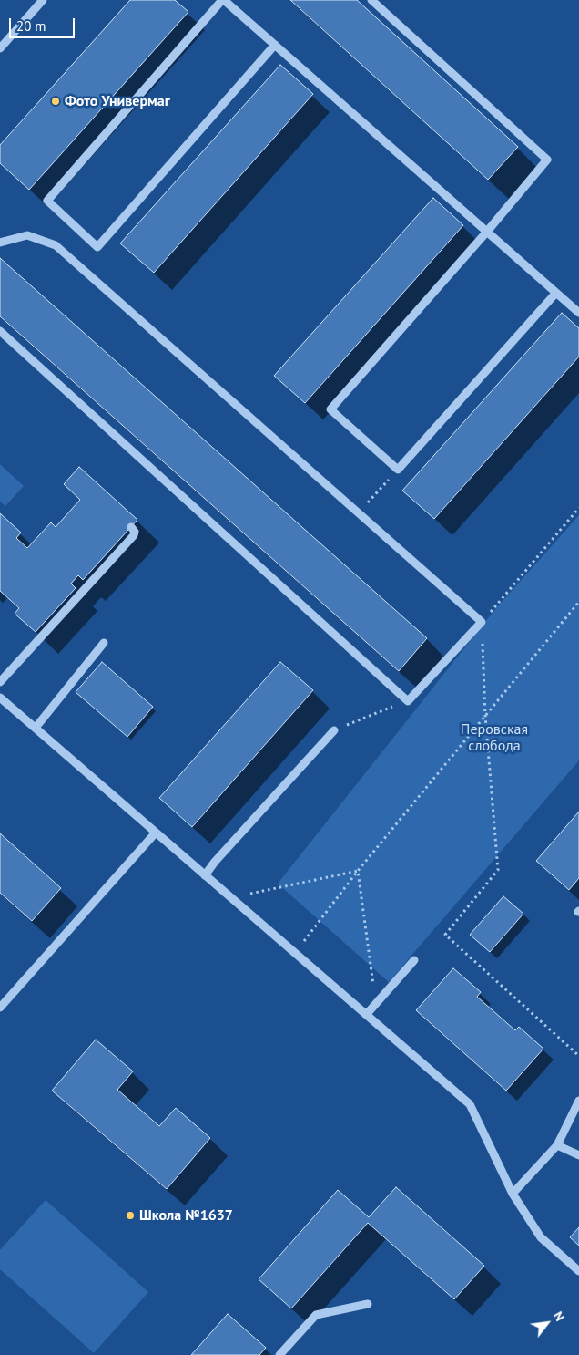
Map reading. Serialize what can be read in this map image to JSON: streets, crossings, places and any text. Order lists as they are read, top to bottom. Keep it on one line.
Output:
{"parks":["Перовская слобода"],"places":["Фото Универмаг","Школа №1637"],"scale_bar":"20 m","north":"top right"}
